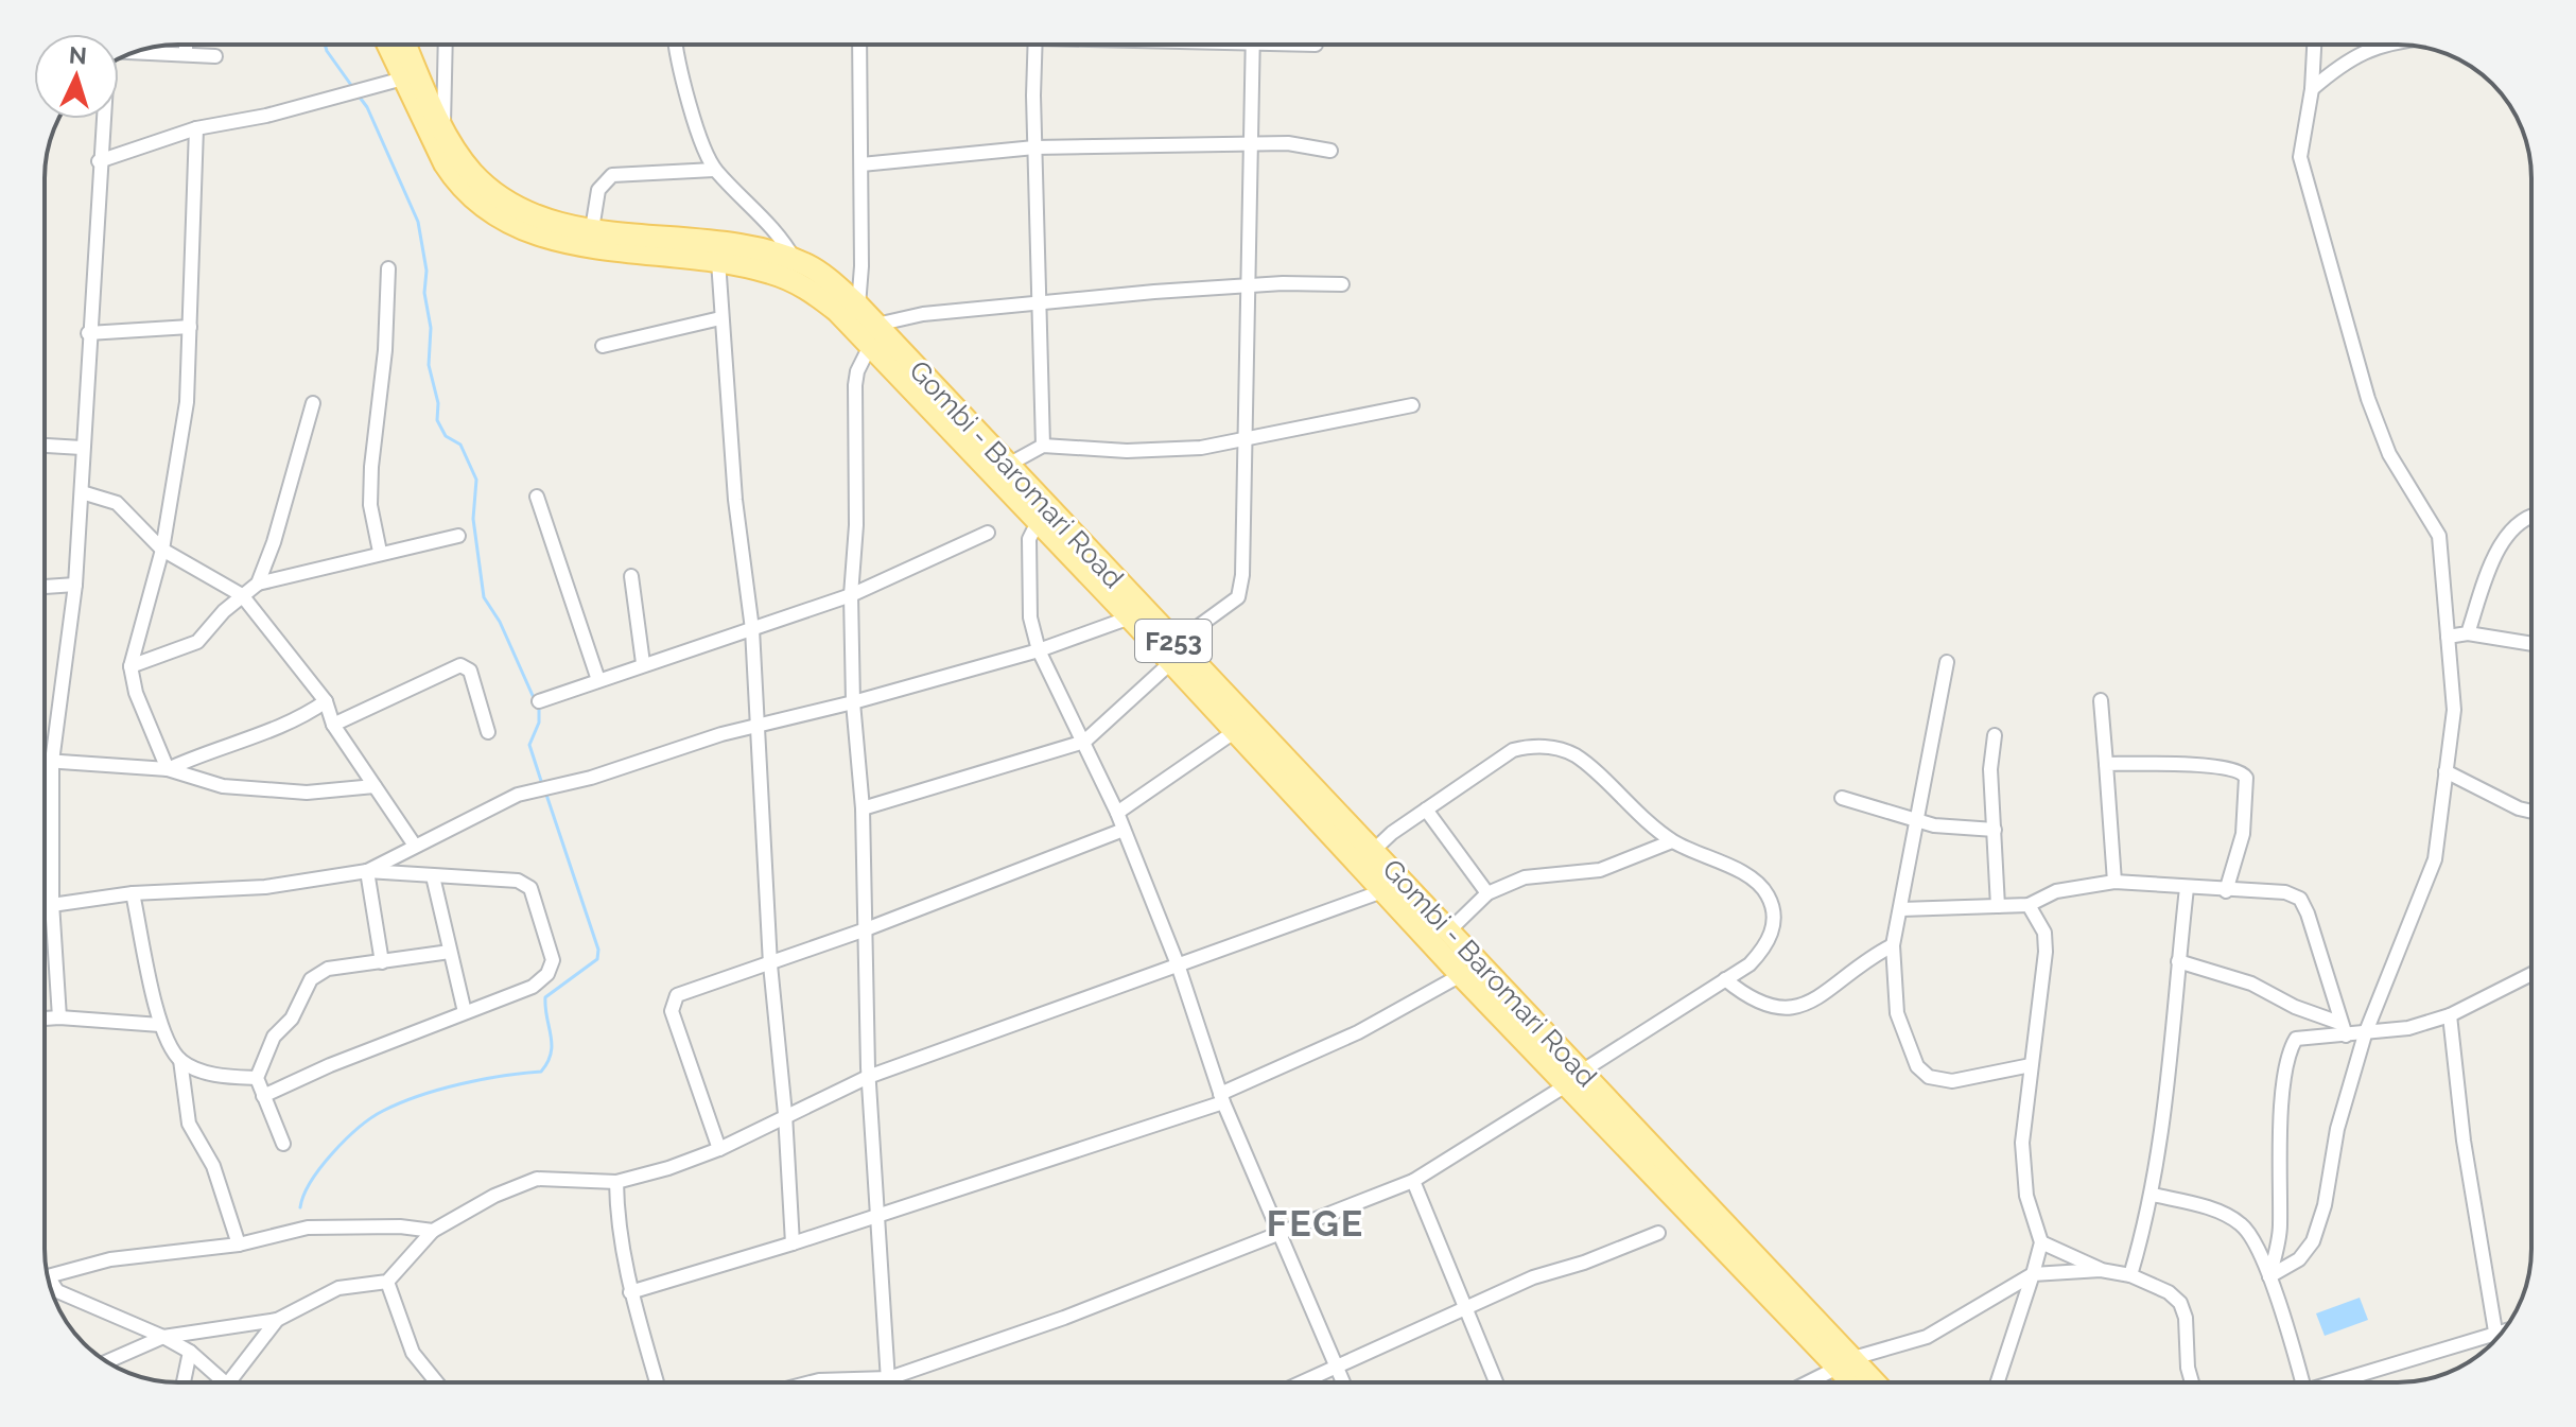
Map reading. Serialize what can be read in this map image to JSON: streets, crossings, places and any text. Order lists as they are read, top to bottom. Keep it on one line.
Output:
{"streets":{"main road":["Gombi - Baromari Road","F253"]},"districts":["FEGE"],"north":"top"}
